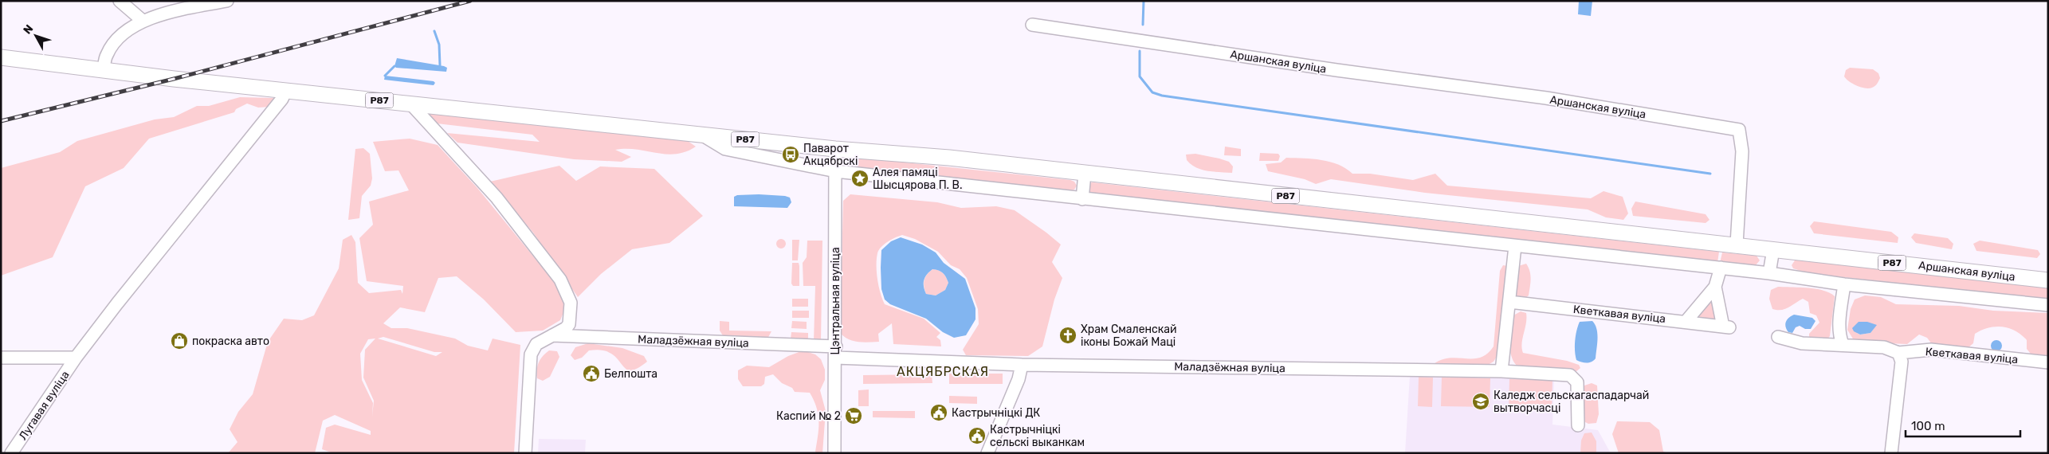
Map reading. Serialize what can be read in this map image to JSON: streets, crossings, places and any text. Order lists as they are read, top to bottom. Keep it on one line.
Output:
{"streets":{"main road":["Аршанская вуліца","Р87"],"street":["Цэнтральная вуліца","Кветкавая вуліца","Маладзёжная вуліца","Лугавая вуліца"]},"crossings":[["Аршанская вуліца","Р87"],["Р87","Цэнтральная вуліца"],["Р87","Лугавая вуліца"],["Цэнтральная вуліца","Маладзёжная вуліца"]],"districts":["АКЦЯБРСКАЯ"],"places":{"bus stop":["Паварот Акцябрскі"],"place":["Алея памяці Шысцярова П. В."],"church":["Храм Смаленскай іконы Божай Маці"],"shop":["покраска авто"],"public building":["Белпошта","Кастрычніцкі ДК","Кастрычніцкі сельскі выканкам"],"school or university":["Каледж сельскагаспадарчай вытворчасці"],"supermarket":["Каспий № 2"]},"scale_bar":"100 m","north":"top left"}
